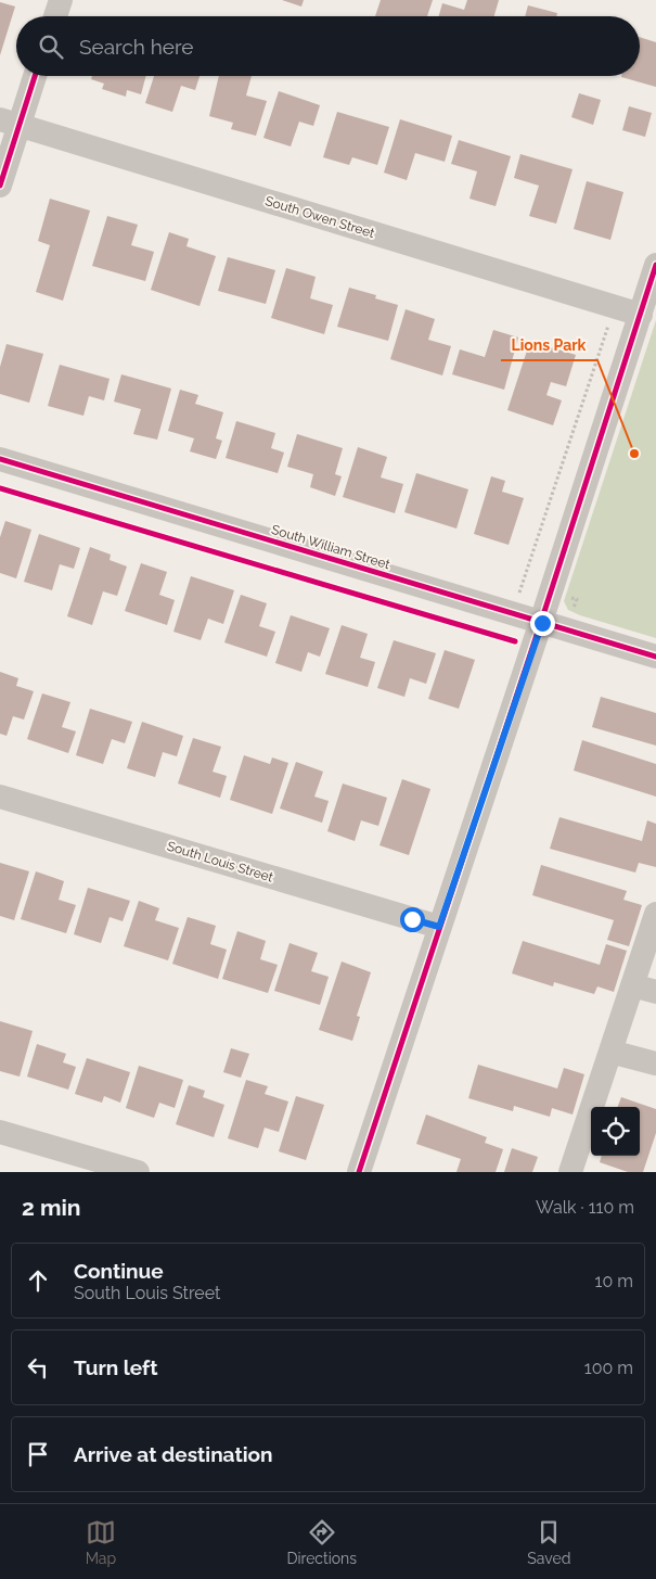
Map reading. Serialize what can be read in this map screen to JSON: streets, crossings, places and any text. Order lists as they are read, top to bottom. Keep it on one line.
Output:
{"streets":{"street":["South Owen Street","South William Street","South Louis Street"]},"places":["Lions Park"],"page":{"search":"Search here","heading":["2 min","Walk · 110 m"],"list":[["Continue","South Louis Street","10 m"],["Turn left","100 m"],"Arrive at destination"],"nav":["Map","Directions","Saved"]}}
